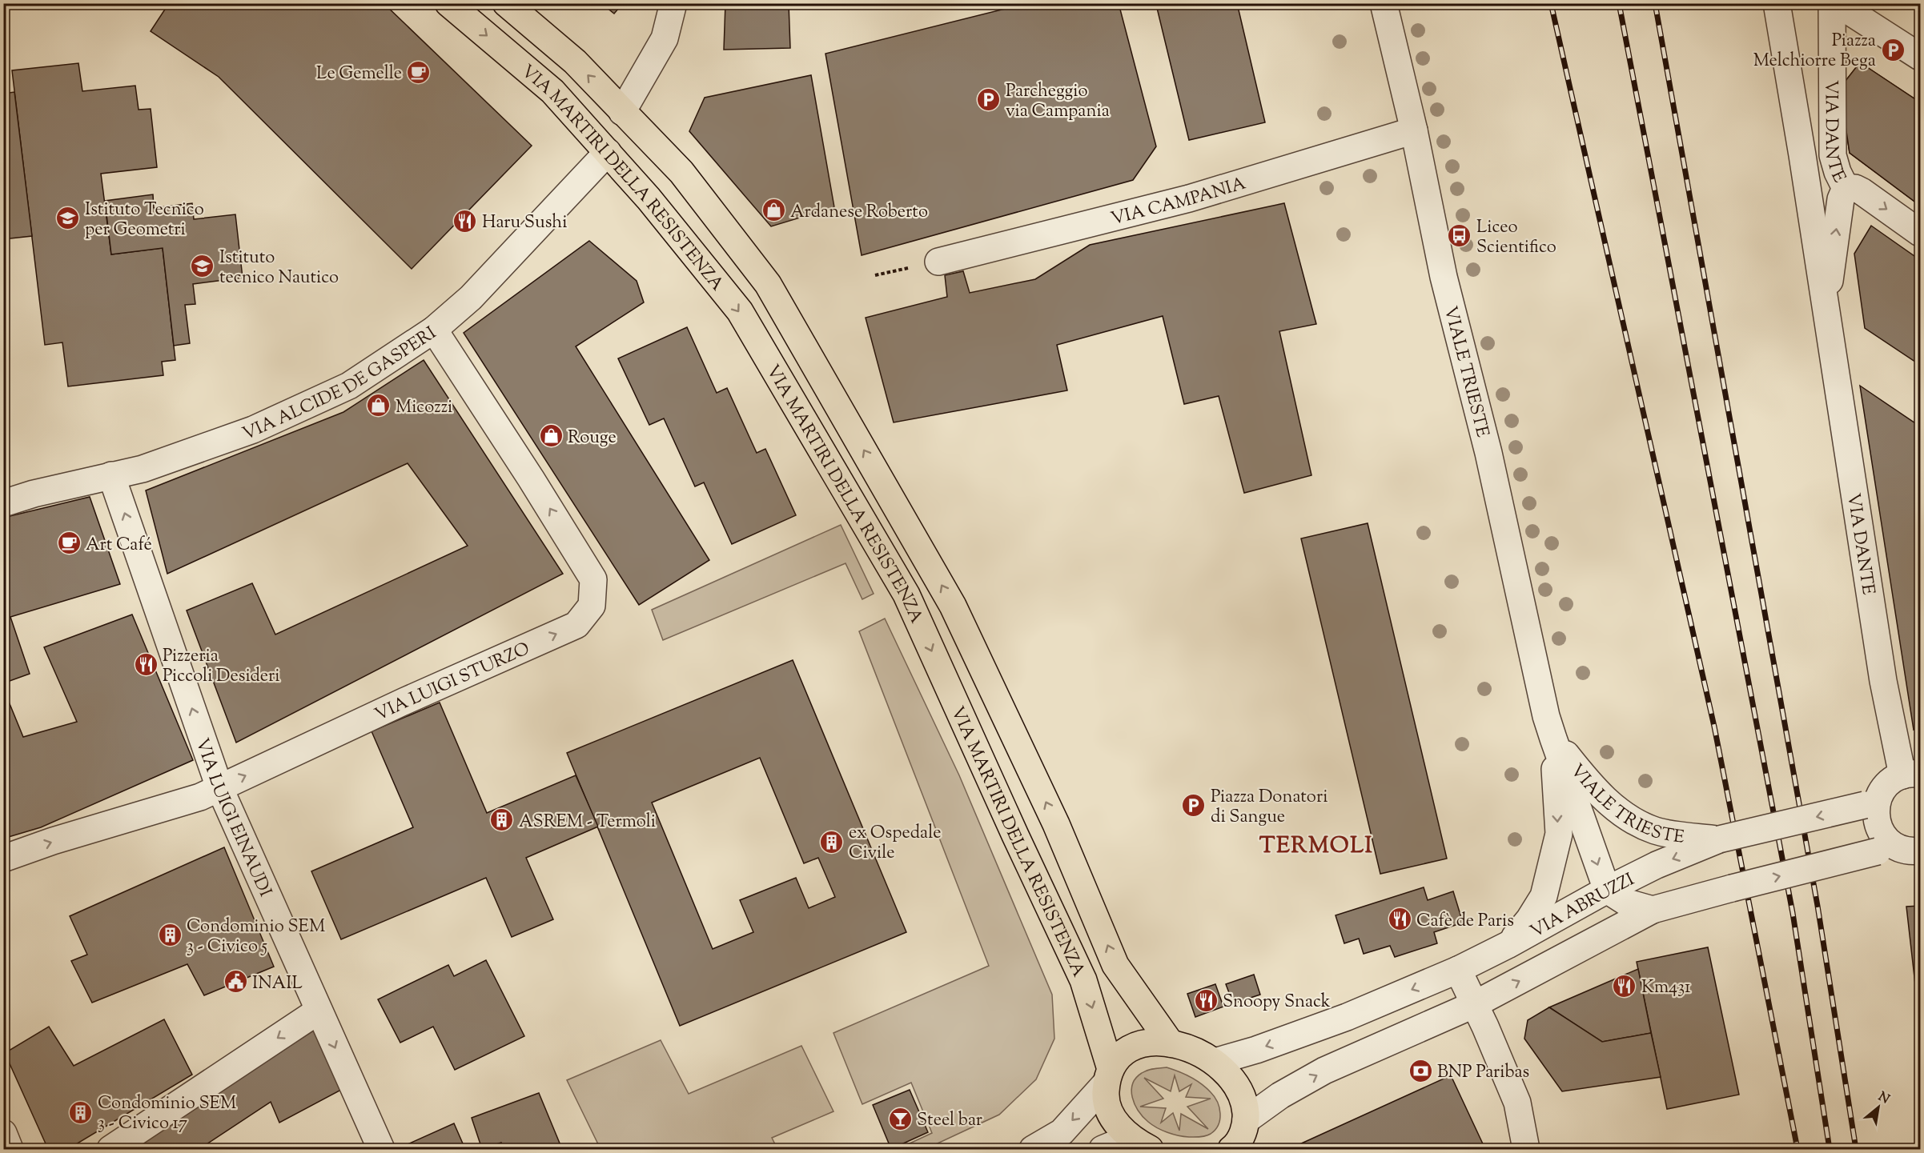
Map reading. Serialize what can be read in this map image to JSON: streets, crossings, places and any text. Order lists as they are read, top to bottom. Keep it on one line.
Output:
{"streets":{"main road":["VIA MARTIRI DELLA RESISTENZA"],"street":["VIA DANTE","VIA CAMPANIA","VIALE TRIESTE","VIA ALCIDE DE GASPERI","VIA LUIGI STURZO","VIA LUIGI EINAUDI","VIA ABRUZZI"]},"crossings":[["VIA MARTIRI DELLA RESISTENZA","VIA ALCIDE DE GASPERI"],["VIA CAMPANIA","VIALE TRIESTE"],["VIALE TRIESTE","VIA ABRUZZI"],["VIA ALCIDE DE GASPERI","VIA LUIGI STURZO"],["VIA ALCIDE DE GASPERI","VIA LUIGI EINAUDI"],["VIA LUIGI STURZO","VIA LUIGI EINAUDI"]],"districts":["TERMOLI"],"places":{"parking":["Piazza Melchiorre Bega","Parcheggio via Campania","Piazza Donatori di Sangue"],"cafe":["Le Gemelle","Art Café"],"shop":["Ardanese Roberto","Micozzi","Rouge"],"school or university":["Istituto Tecnico per Geometri","Istituto tecnico Nautico"],"restaurant":["Haru Sushi","Pizzeria Piccoli Desideri","Cafè de Paris","Km431","Snoopy Snack"],"bus stop":["Liceo Scientifico"],"building":["ASREM - Termoli","ex Ospedale Civile","Condominio SEM 3 - Civico 5","Condominio SEM 3 - Civico 17"],"public building":["INAIL"],"bank":["BNP Paribas"],"bar":["Steel bar"]},"north":"top right"}
